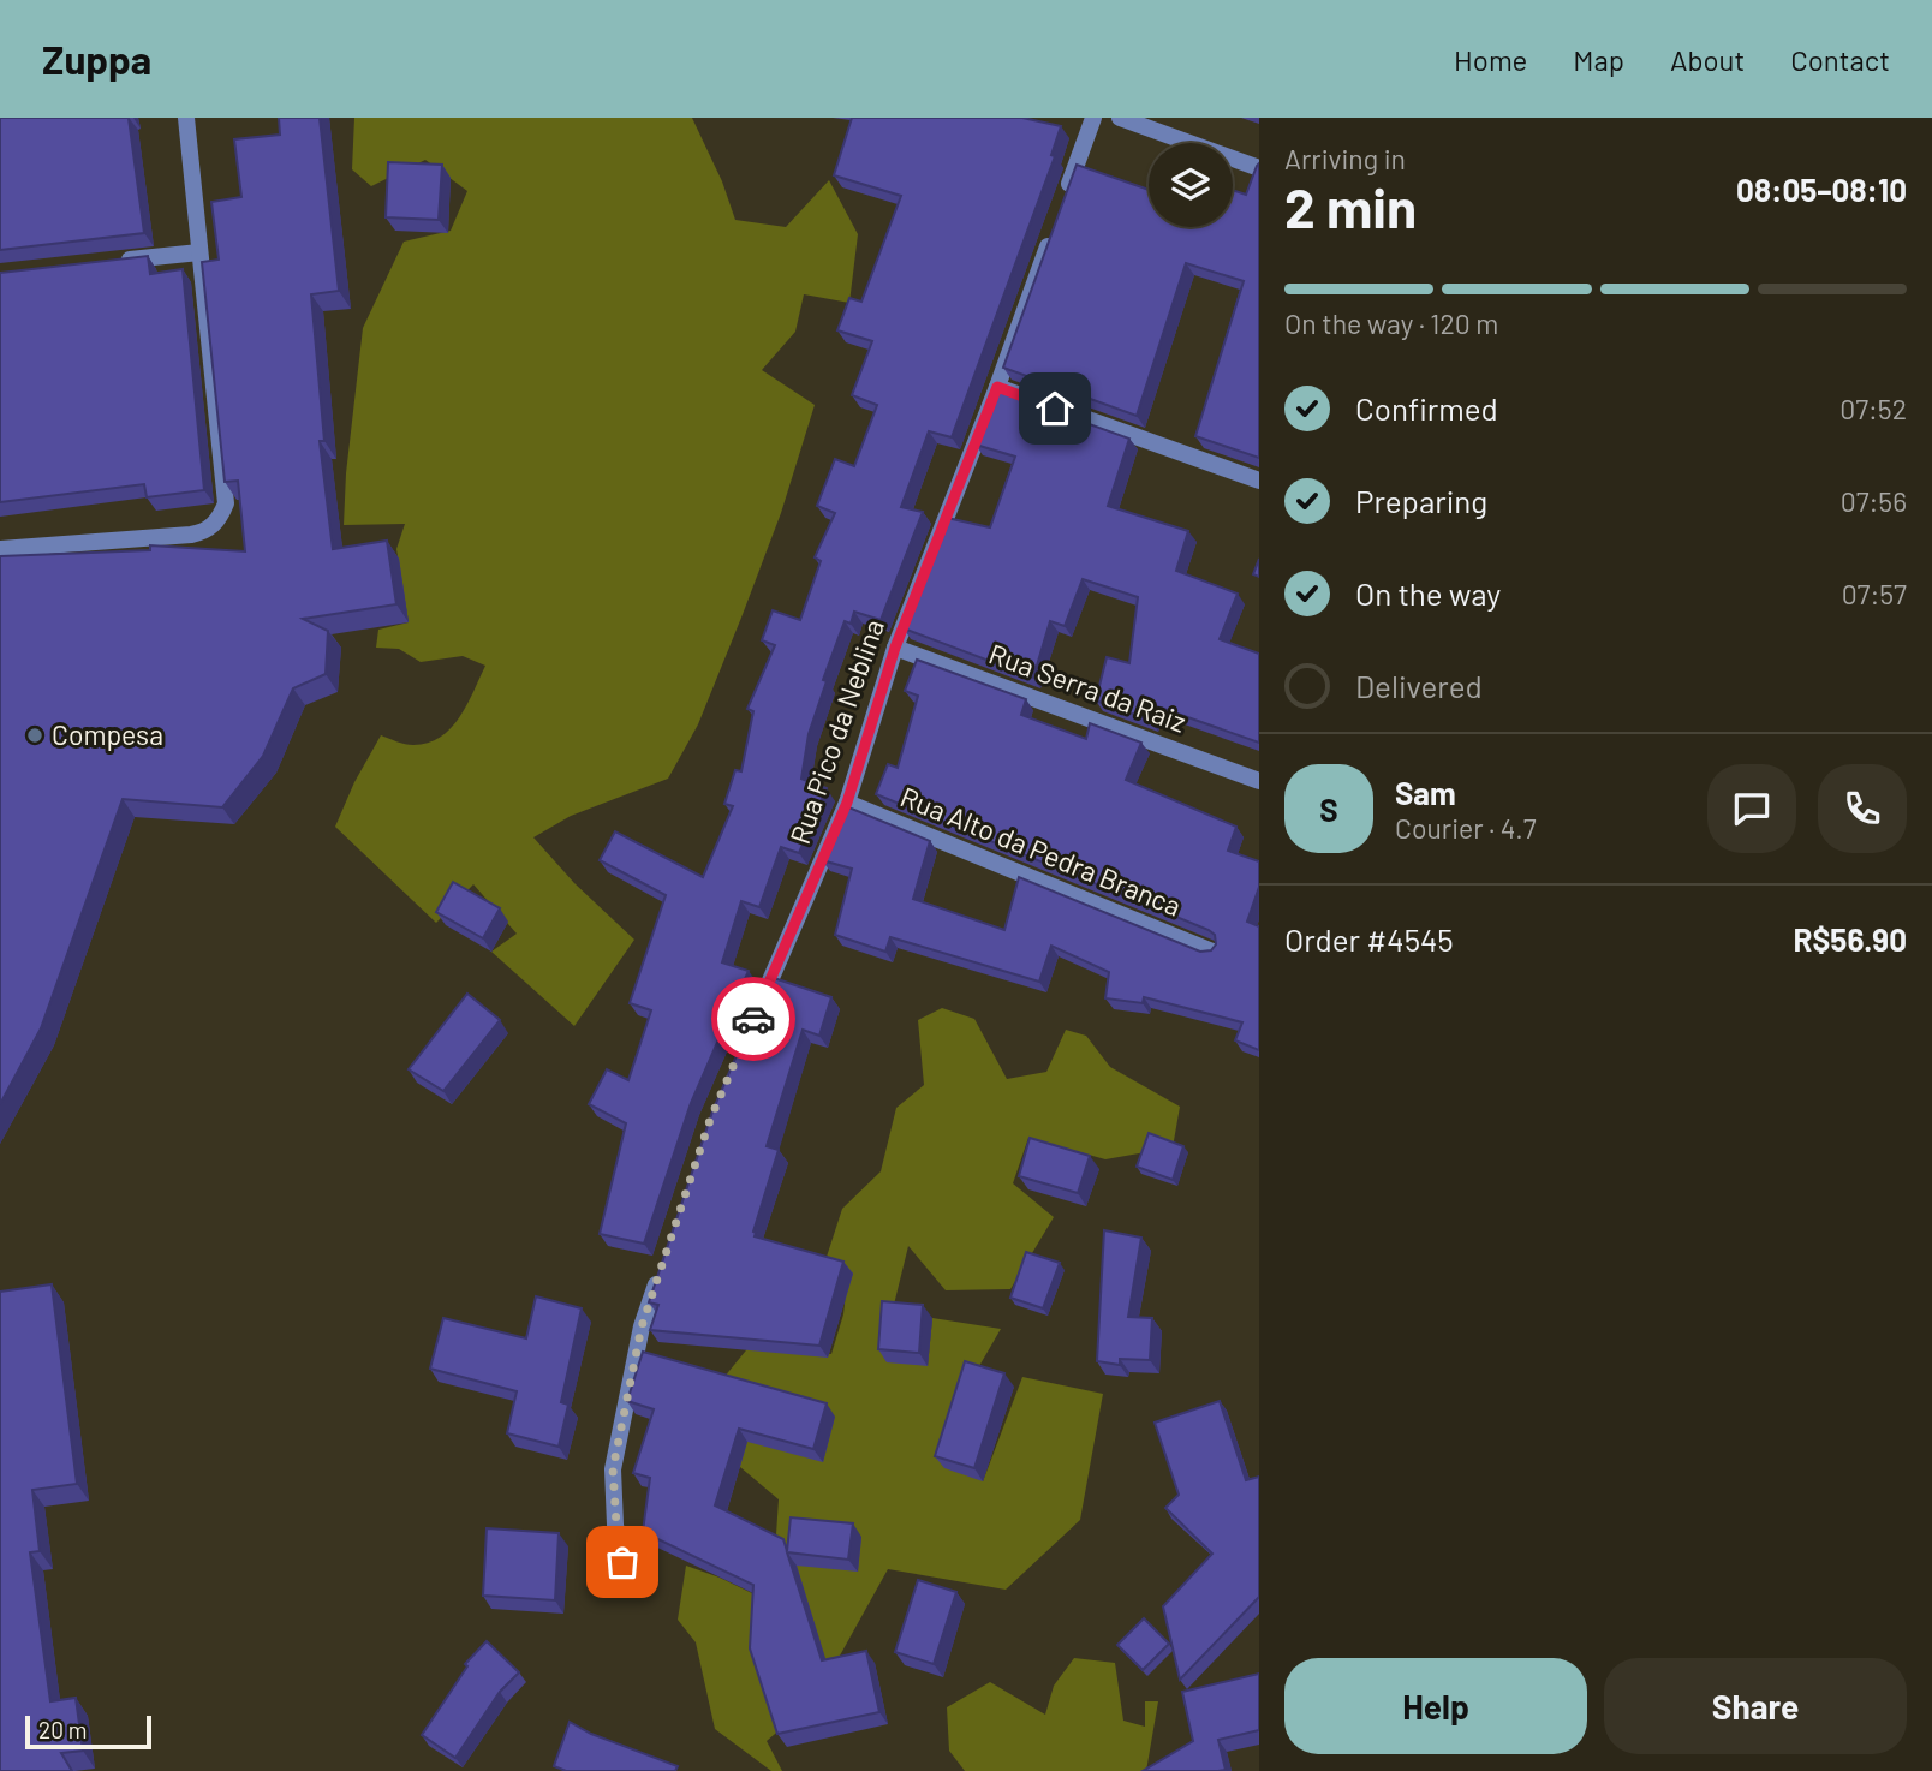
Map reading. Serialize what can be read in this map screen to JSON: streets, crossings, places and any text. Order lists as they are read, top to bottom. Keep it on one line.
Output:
{"streets":{"street":["Rua Serra da Raiz","Rua Pico da Neblina","Rua Alto da Pedra Branca"]},"crossings":[["Rua Serra da Raiz","Rua Pico da Neblina"],["Rua Pico da Neblina","Rua Alto da Pedra Branca"]],"places":["Compesa"],"scale_bar":"20 m","page":{"header":"Zuppa","nav":["Home","Map","About","Contact"],"heading":["2 min","Arriving in","08:05–08:10"],"panel":["Sam","Courier · 4.7","Order #4545","R$56.90"],"bar":"On the way · 120 m","list":[["Confirmed","07:52"],["Preparing","07:56"],["On the way","07:57"],"Delivered"],"round":"S","buttons":["Help","Share"],"scale":"20 m"}}
